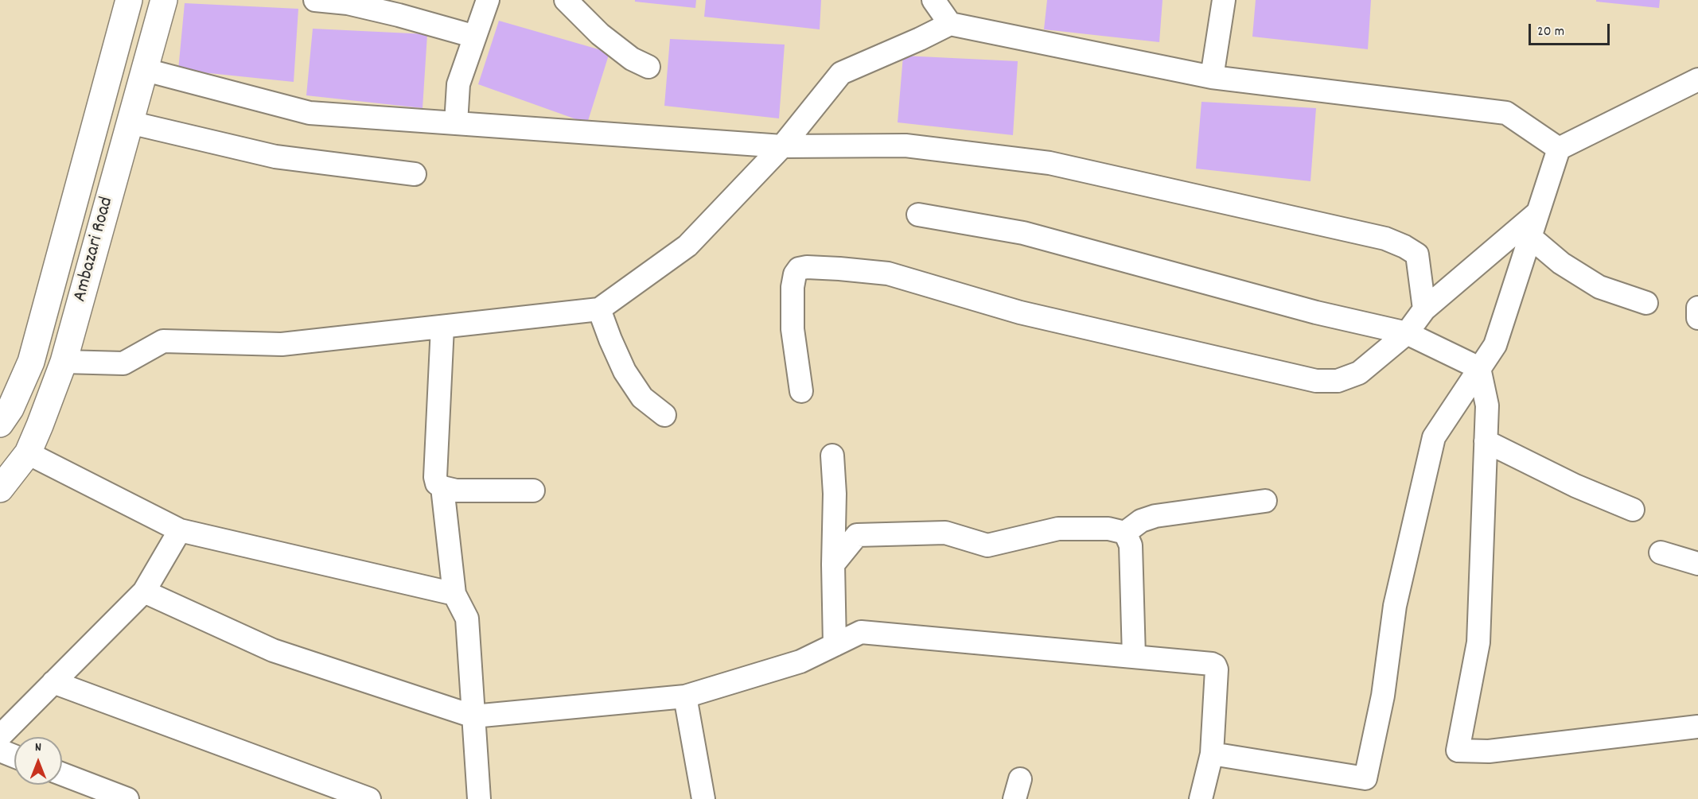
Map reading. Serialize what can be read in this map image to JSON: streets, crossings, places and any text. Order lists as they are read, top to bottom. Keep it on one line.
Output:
{"streets":{"main road":["Ambazari Road"]},"scale_bar":"20 m","north":"top"}
